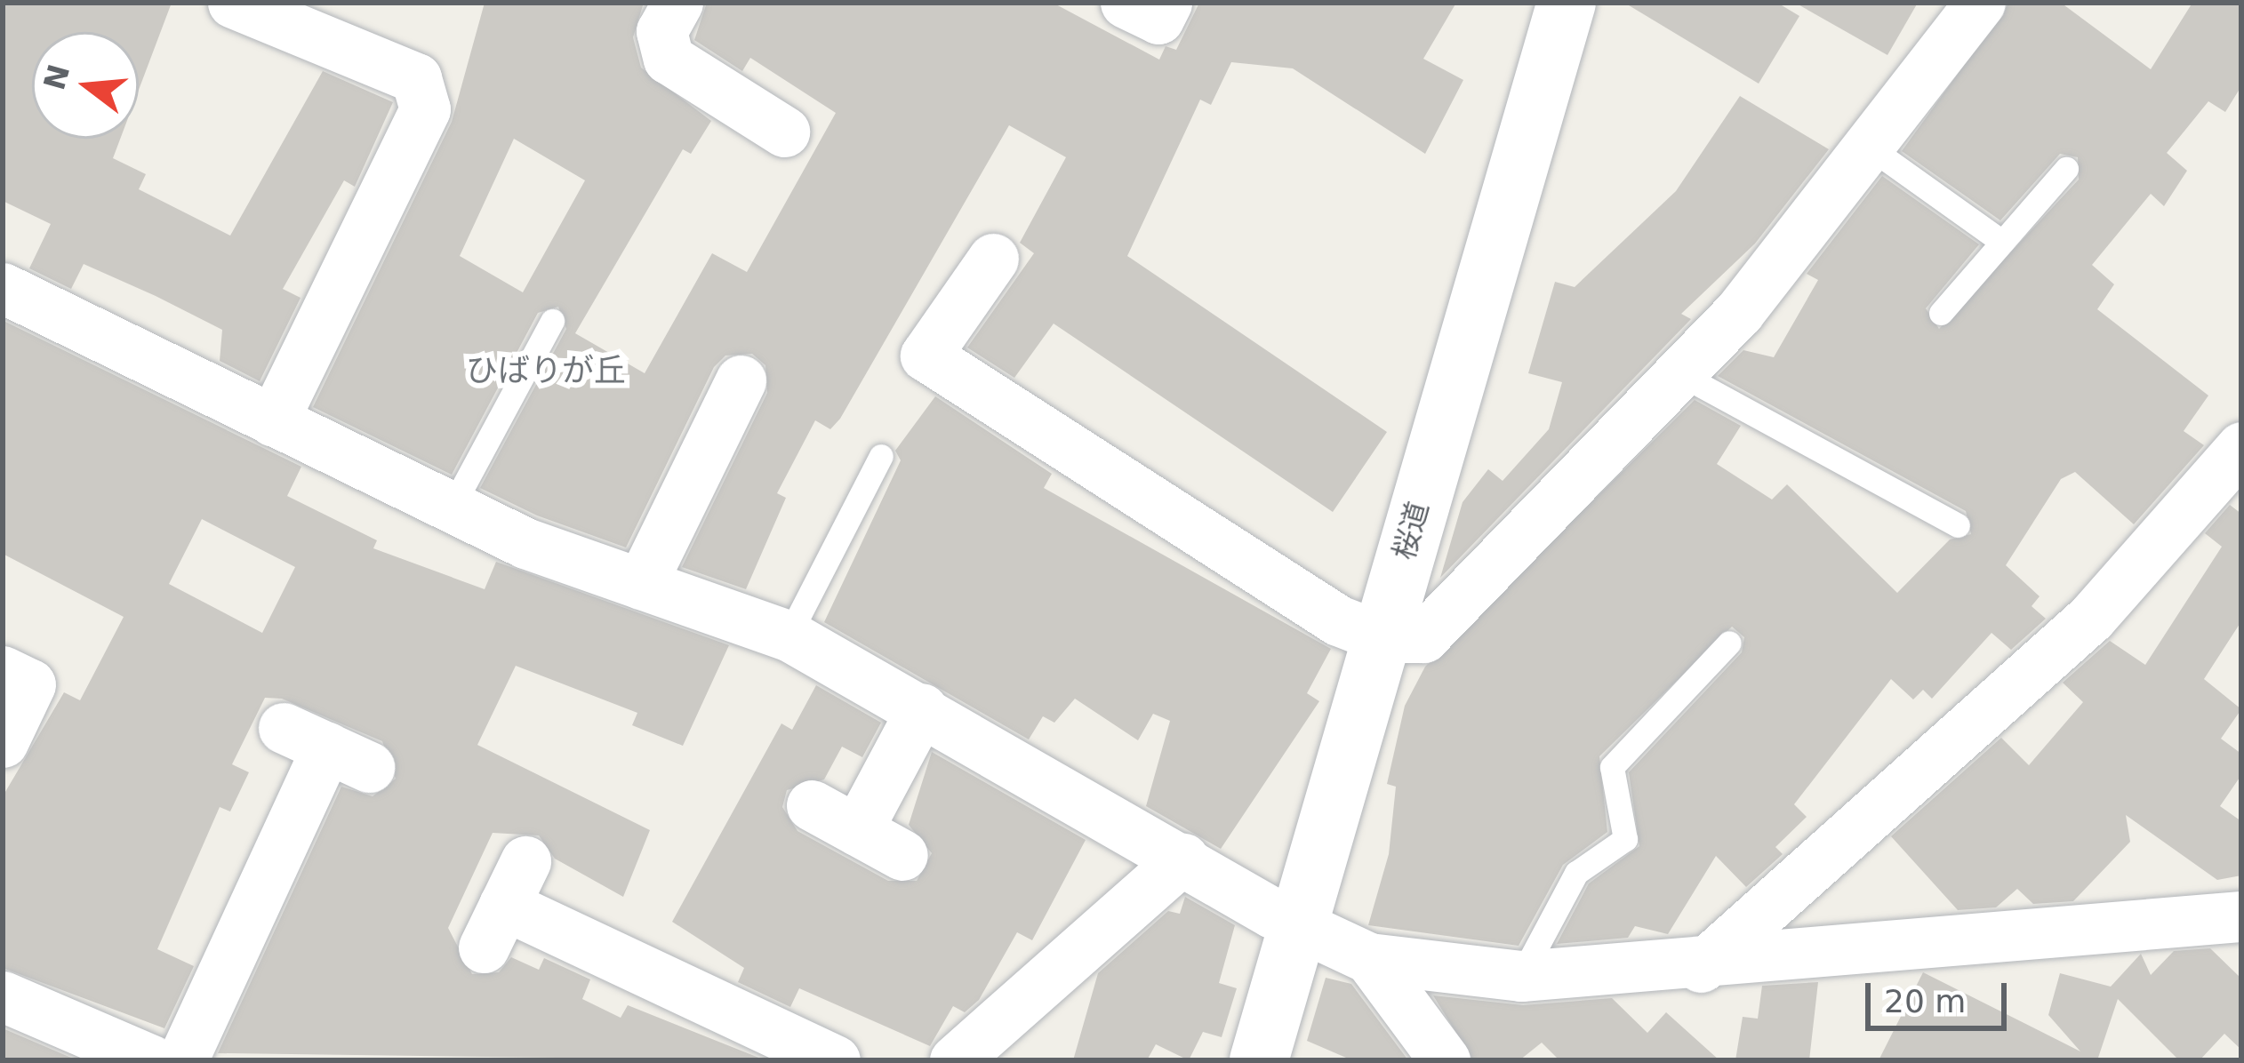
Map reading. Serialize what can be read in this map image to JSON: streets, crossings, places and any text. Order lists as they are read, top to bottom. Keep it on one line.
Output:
{"streets":{"street":["桜道"]},"districts":["ひばりが丘"],"scale_bar":"20 m","north":"left"}
